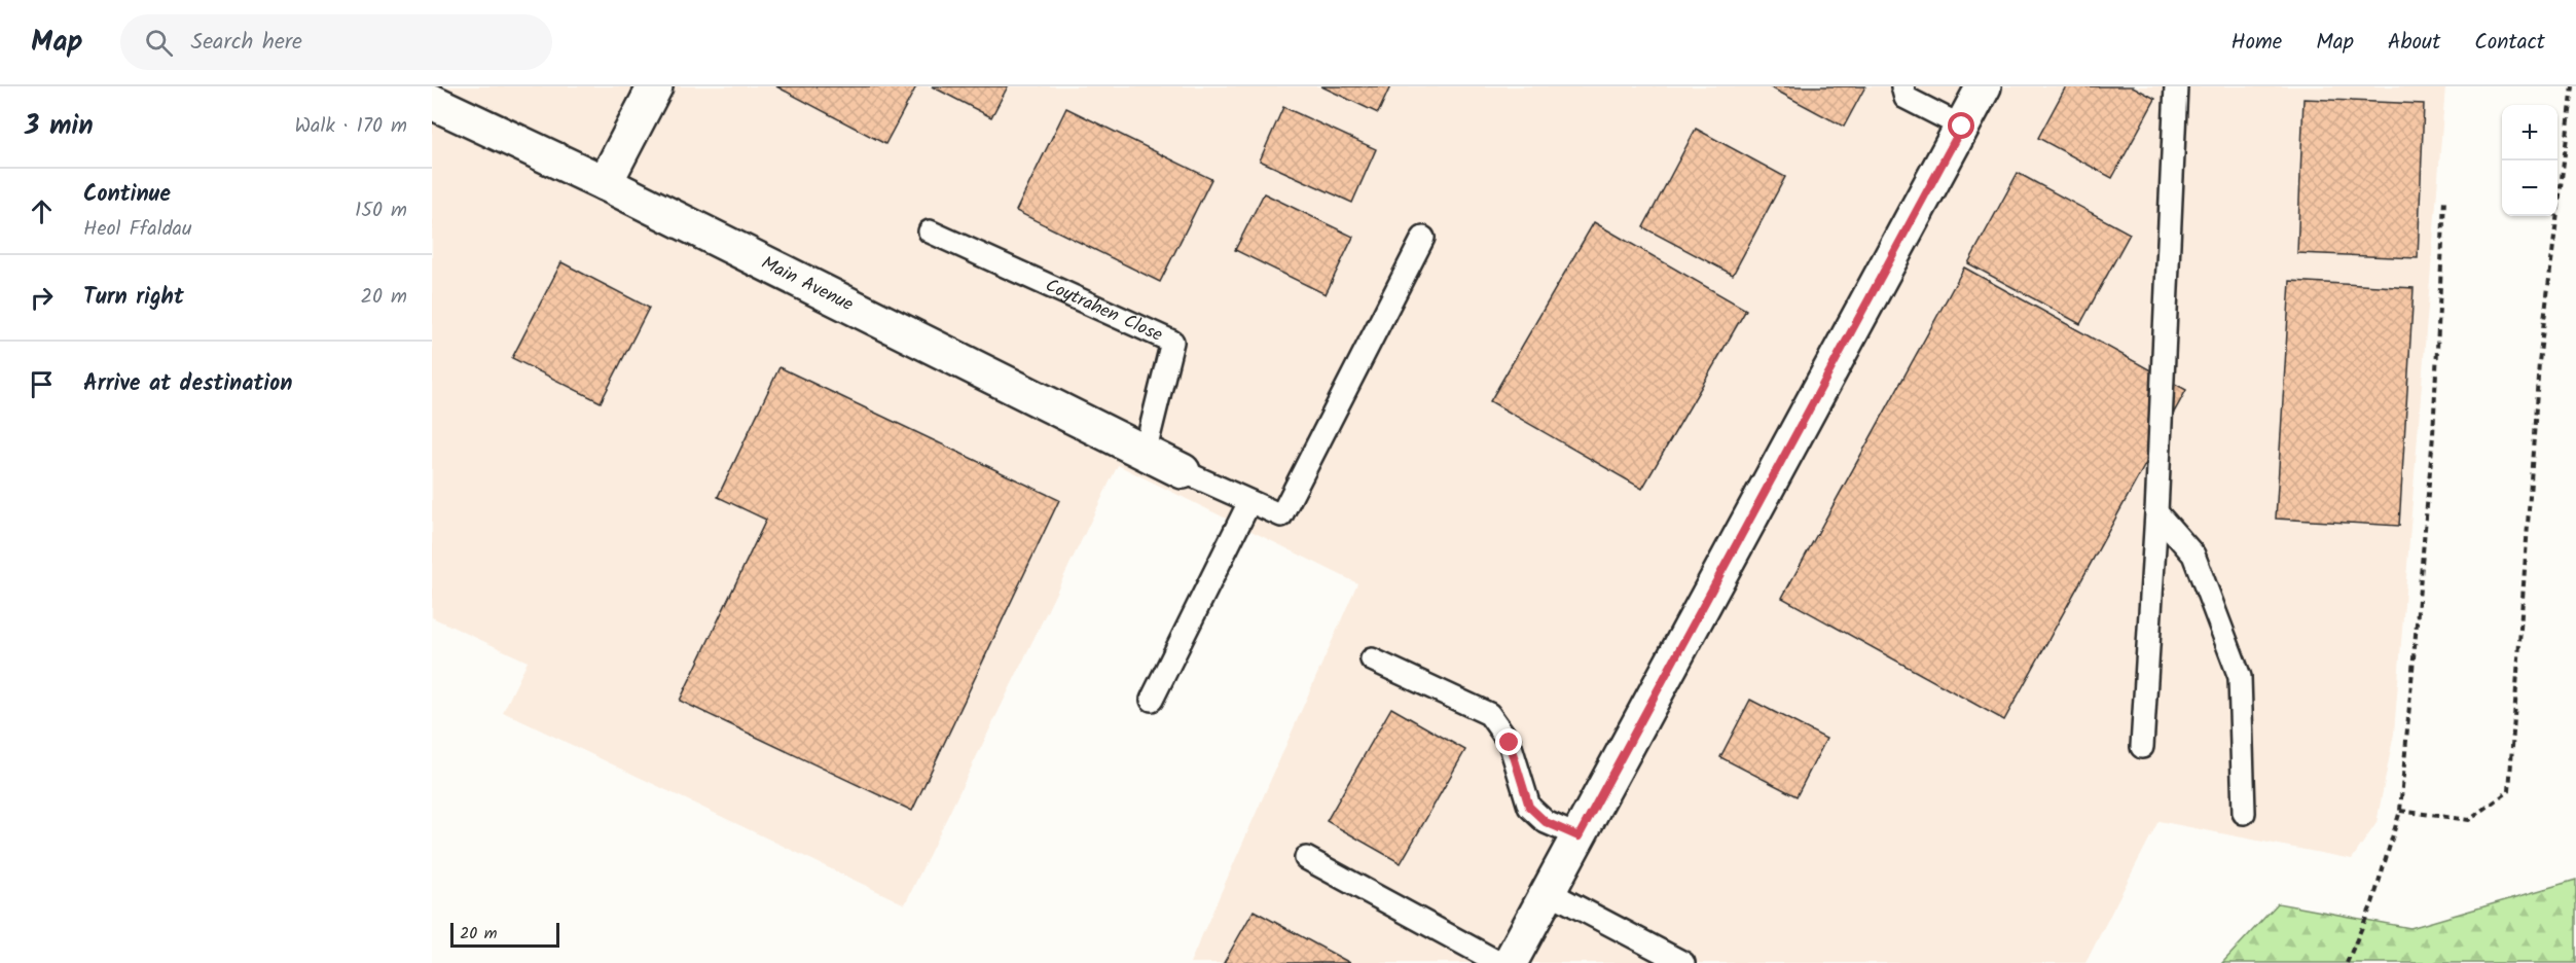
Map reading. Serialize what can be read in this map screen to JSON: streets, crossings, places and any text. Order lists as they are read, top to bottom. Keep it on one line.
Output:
{"streets":{"street":["Main Avenue"],"lane":["Coytrahen Close"]},"crossings":[["Main Avenue","Coytrahen Close"]],"scale_bar":"20 m","page":{"header":"Map","search":"Search here","nav":["Home","Map","About","Contact"],"heading":["3 min","Walk · 170 m"],"map_buttons":["+","−"],"list":[["Continue","Heol Ffaldau","150 m"],["Turn right","20 m"],"Arrive at destination"],"scale":"20 m"}}
